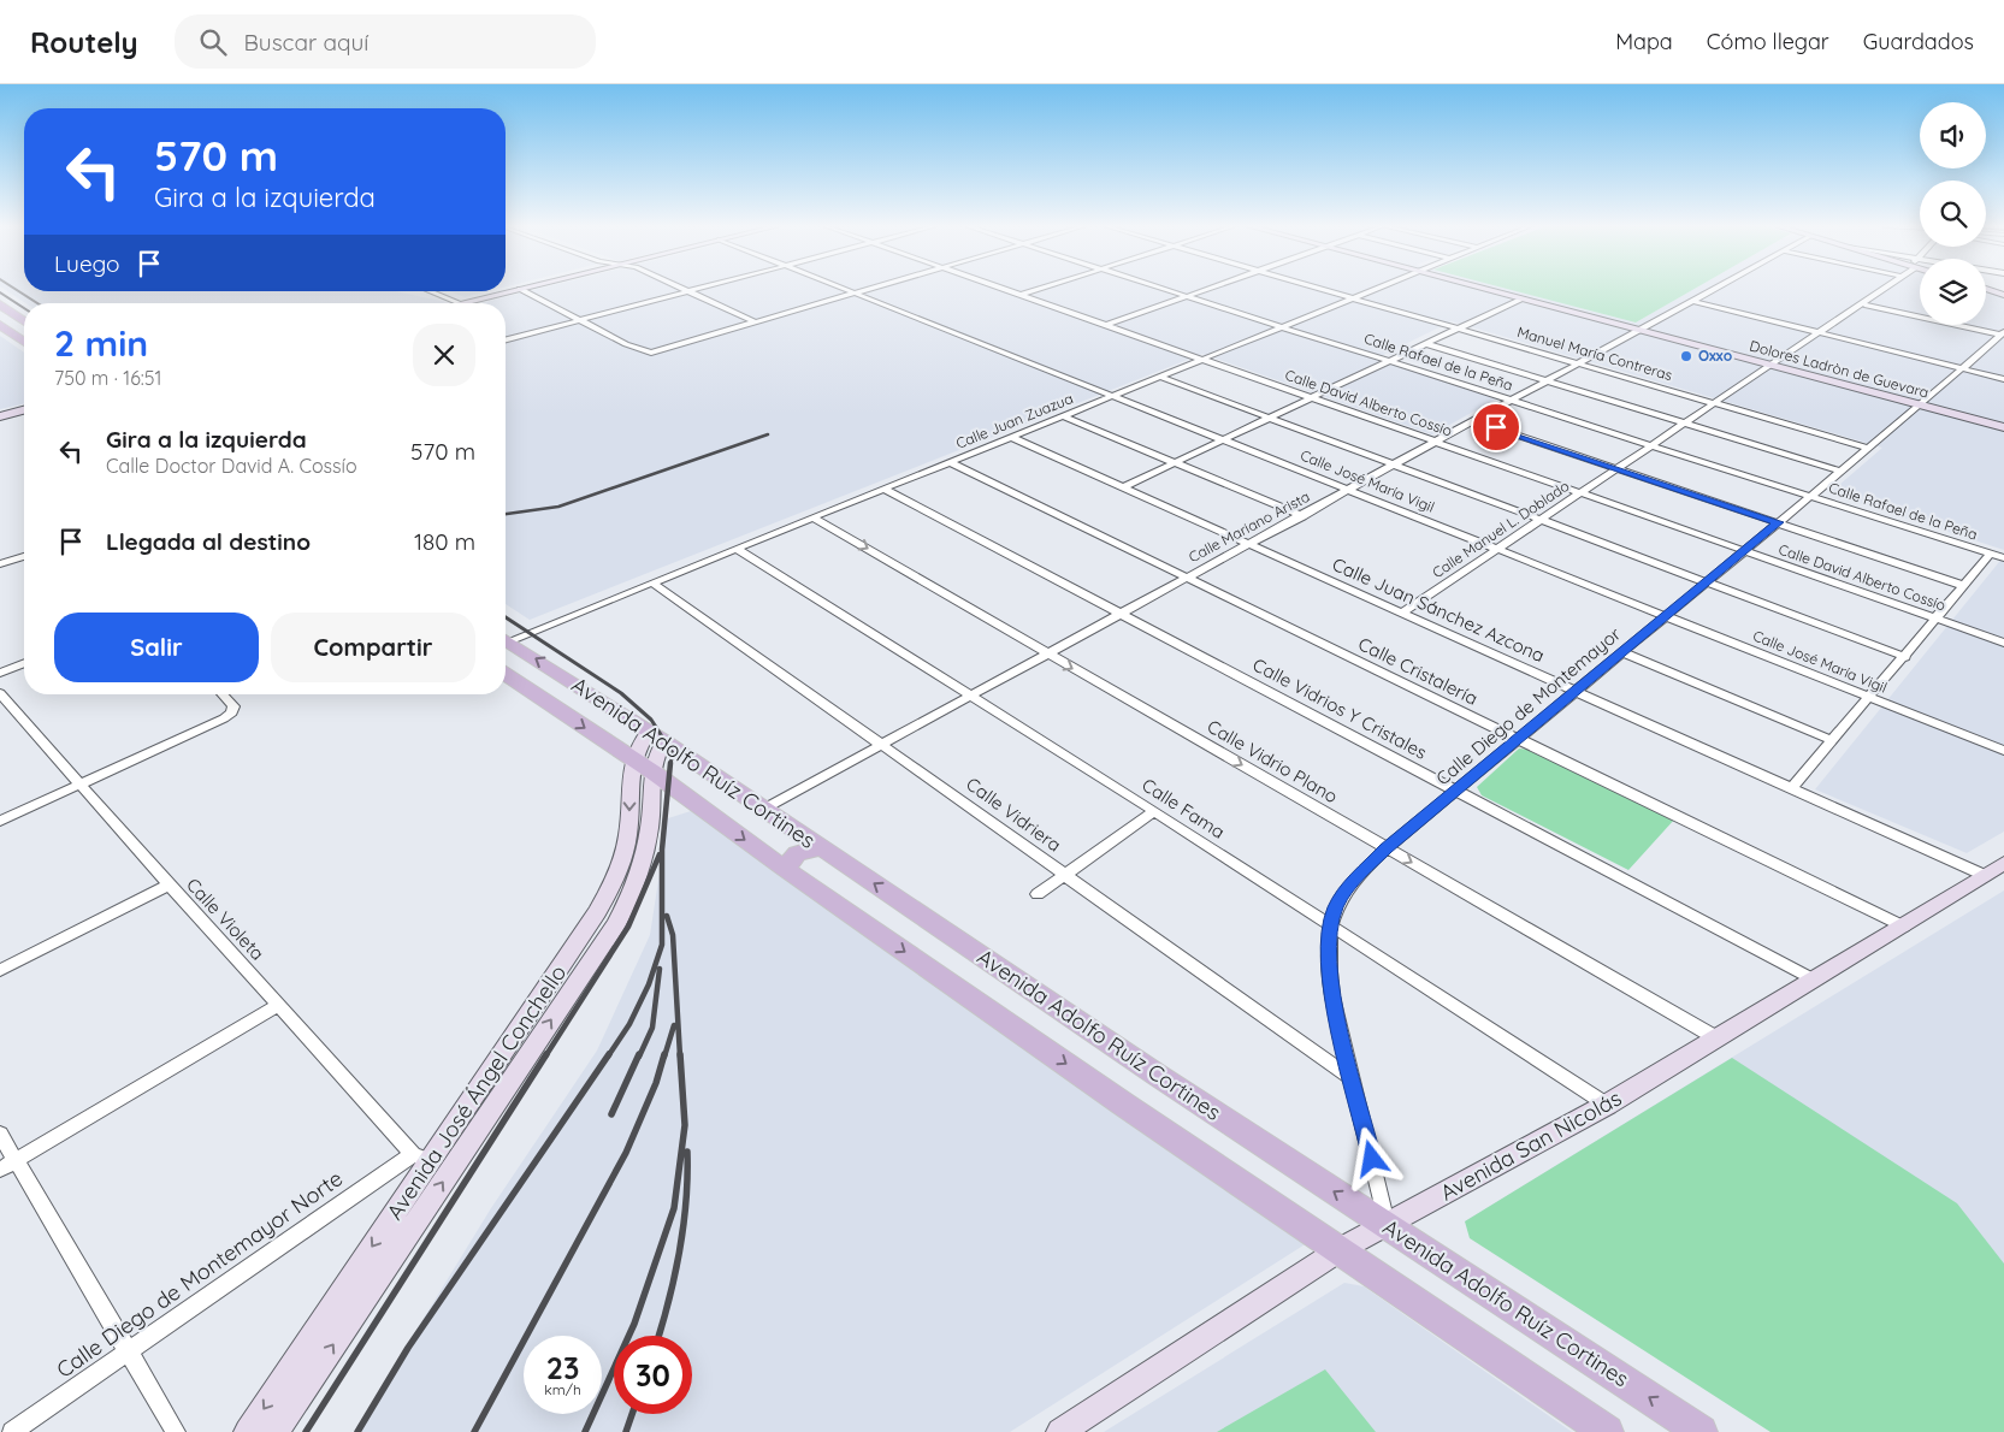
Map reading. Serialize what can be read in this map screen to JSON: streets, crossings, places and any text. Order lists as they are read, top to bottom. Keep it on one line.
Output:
{"streets":{"main road":["Avenida Adolfo Ruíz Cortines"],"street":["Manuel María Contreras","Calle Rafael de la Peña","Dolores Ladròn de Guevara","Calle David Alberto Cossío","Calle Juan Zuazua","Calle José María Vigil","Calle Mariano Arista","Calle Manuel L. Doblado","Calle Juan Sánchez Azcona","Calle Cristalería","Calle Diego de Montemayor","Calle Vidrios Y Cristales","Calle Vidrio Plano","Calle Fama","Calle Vidriera","Calle Violeta","Avenida José Ángel Conchello","Avenida San Nicolás","Calle Diego de Montemayor Norte"]},"crossings":[["Manuel María Contreras","Calle Juan Zuazua"],["Manuel María Contreras","Calle Mariano Arista"],["Manuel María Contreras","Calle Manuel L. Doblado"],["Manuel María Contreras","Calle Diego de Montemayor"],["Calle Rafael de la Peña","Calle Juan Zuazua"],["Calle Rafael de la Peña","Calle Mariano Arista"],["Calle Rafael de la Peña","Calle Manuel L. Doblado"],["Calle Rafael de la Peña","Calle Diego de Montemayor"],["Dolores Ladròn de Guevara","Calle Mariano Arista"],["Dolores Ladròn de Guevara","Calle Manuel L. Doblado"],["Dolores Ladròn de Guevara","Calle Diego de Montemayor"],["Calle David Alberto Cossío","Calle Juan Zuazua"],["Calle David Alberto Cossío","Calle Mariano Arista"],["Calle David Alberto Cossío","Calle Manuel L. Doblado"],["Calle David Alberto Cossío","Calle Diego de Montemayor"],["Calle Juan Zuazua","Calle José María Vigil"],["Calle Juan Zuazua","Calle Juan Sánchez Azcona"],["Calle Juan Zuazua","Calle Cristalería"],["Calle Juan Zuazua","Calle Vidrios Y Cristales"],["Calle Juan Zuazua","Calle Vidrio Plano"],["Calle Juan Zuazua","Calle Fama"],["Calle Juan Zuazua","Calle Vidriera"],["Calle José María Vigil","Calle Mariano Arista"],["Calle José María Vigil","Calle Manuel L. Doblado"],["Calle José María Vigil","Calle Diego de Montemayor"],["Calle Mariano Arista","Calle Juan Sánchez Azcona"],["Calle Mariano Arista","Calle Cristalería"],["Calle Mariano Arista","Calle Vidrios Y Cristales"],["Calle Mariano Arista","Calle Vidrio Plano"],["Calle Mariano Arista","Avenida Adolfo Ruíz Cortines"],["Calle Mariano Arista","Calle Fama"],["Calle Mariano Arista","Calle Vidriera"],["Calle Manuel L. Doblado","Calle Juan Sánchez Azcona"],["Calle Juan Sánchez Azcona","Calle Diego de Montemayor"],["Calle Juan Sánchez Azcona","Avenida San Nicolás"],["Calle Cristalería","Calle Diego de Montemayor"],["Calle Cristalería","Avenida San Nicolás"],["Calle Diego de Montemayor","Calle Vidrios Y Cristales"],["Calle Diego de Montemayor","Calle Vidrio Plano"],["Calle Diego de Montemayor","Avenida Adolfo Ruíz Cortines"],["Calle Diego de Montemayor","Calle Fama"],["Calle Diego de Montemayor","Calle Vidriera"],["Calle Diego de Montemayor","Avenida San Nicolás"],["Calle Vidrios Y Cristales","Avenida San Nicolás"],["Calle Vidrio Plano","Avenida San Nicolás"],["Avenida Adolfo Ruíz Cortines","Avenida José Ángel Conchello"],["Avenida Adolfo Ruíz Cortines","Avenida San Nicolás"],["Calle Fama","Avenida San Nicolás"],["Calle Violeta","Avenida José Ángel Conchello"],["Calle Violeta","Calle Diego de Montemayor Norte"],["Avenida José Ángel Conchello","Calle Diego de Montemayor Norte"]],"one_way":["Calle Vidrio Plano"],"places":["Oxxo"],"page":{"header":"Routely","search":"Buscar aquí","nav":["Mapa","Cómo llegar","Guardados"],"turn":["570 m","Gira a la izquierda"],"then":"Luego","heading":["2 min","750 m · 16:51"],"list":[{"name":"Gira a la izquierda","note":"Calle Doctor David A. Cossío","value":"570 m"},{"name":"Llegada al destino","value":"180 m"}],"buttons":["Salir","Compartir"],"speed":"23 km/h","limit":"30"}}
